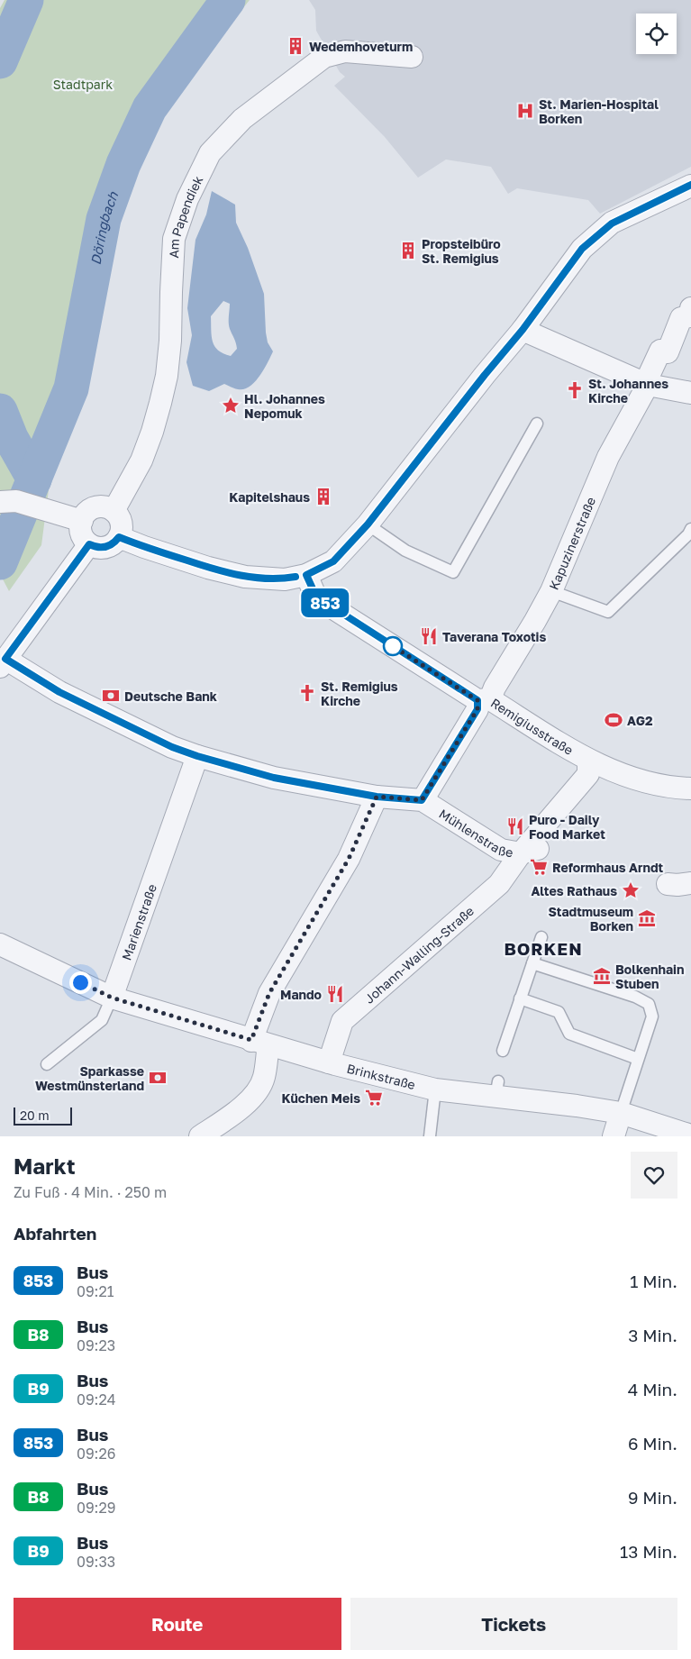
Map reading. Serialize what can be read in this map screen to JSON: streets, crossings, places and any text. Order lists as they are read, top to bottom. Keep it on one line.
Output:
{"streets":{"street":["Am Papendiek","Kapuzinerstraße","Remigiusstraße","Mühlenstraße","Marienstraße","Johann-Walling-Straße","Brinkstraße"]},"crossings":[["Kapuzinerstraße","Remigiusstraße"],["Kapuzinerstraße","Mühlenstraße"],["Remigiusstraße","Johann-Walling-Straße"],["Mühlenstraße","Marienstraße"],["Mühlenstraße","Johann-Walling-Straße"],["Marienstraße","Brinkstraße"],["Johann-Walling-Straße","Brinkstraße"]],"districts":["BORKEN"],"water":["Döringbach"],"parks":["Stadtpark"],"places":{"building":["Wedemhoveturm","Propsteibüro St. Remigius","Kapitelshaus"],"hospital":["St. Marien-Hospital Borken"],"church":["St. Johannes Kirche","St. Remigius Kirche"],"place":["Hl. Johannes Nepomuk","Altes Rathaus"],"restaurant":["Taverana Toxotis","Puro - Daily Food Market","Mando"],"bank":["Deutsche Bank","Sparkasse Westmünsterland"],"sports":["AG2"],"supermarket":["Reformhaus Arndt","Küchen Meis"],"museum":["Stadtmuseum Borken","Bolkenhain Stuben"]},"lines":["bus line 853"],"scale_bar":"20 m","page":{"on_map":"853","scale":"20 m","heading":[["Markt","Zu Fuß · 4 Min. · 250 m"],"Abfahrten"],"list":[{"mark":"853","name":"Bus","note":"09:21","value":"1 Min."},{"mark":"B8","name":"Bus","note":"09:23","value":"3 Min."},{"mark":"B9","name":"Bus","note":"09:24","value":"4 Min."},{"mark":"853","name":"Bus","note":"09:26","value":"6 Min."},{"mark":"B8","name":"Bus","note":"09:29","value":"9 Min."},{"mark":"B9","name":"Bus","note":"09:33","value":"13 Min."}],"buttons":["Route","Tickets"]}}
